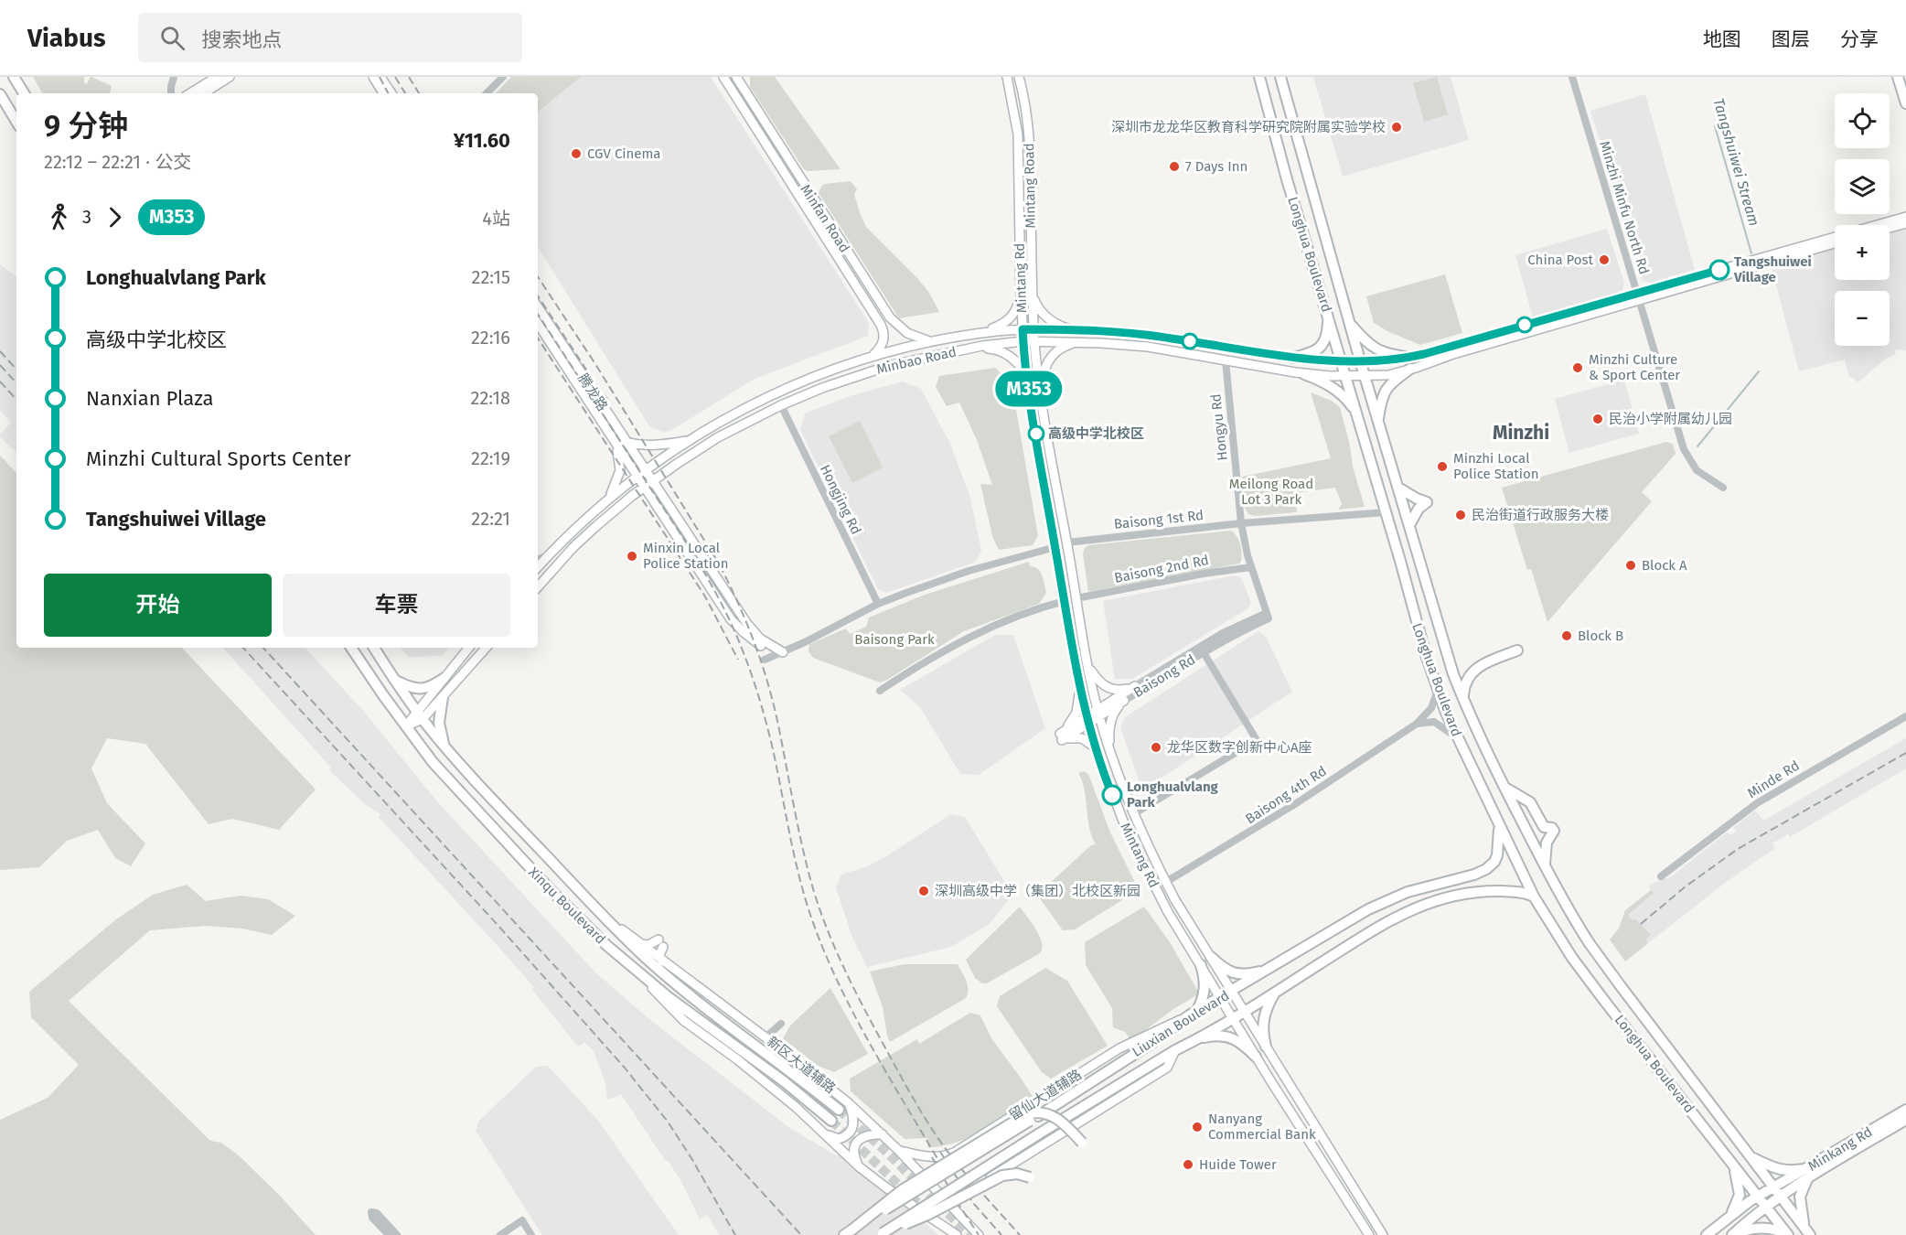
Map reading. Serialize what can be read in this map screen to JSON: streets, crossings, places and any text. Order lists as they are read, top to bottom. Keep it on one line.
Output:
{"streets":{"main road":["Mintang Road","Minfan Road","Longhua Boulevard","Mintang Rd","Minbao Road","腾龙路","Baisong Rd","Xinqu Boulevard","Liuxian Boulevard","新区大道辅路","留仙大道辅路","Minkang Rd"],"street":["Minzhi Minfu North Rd","Hongyu Rd","Hongjing Rd","Baisong 1st Rd","Baisong 2nd Rd","Minde Rd","Baisong 4th Rd"]},"crossings":[["Mintang Road","Mintang Rd"],["Mintang Road","Minbao Road"],["Minzhi Minfu North Rd","Minbao Road"],["Minfan Road","Minbao Road"],["Longhua Boulevard","Minbao Road"],["Longhua Boulevard","Baisong 1st Rd"],["Longhua Boulevard","Baisong 4th Rd"],["Longhua Boulevard","Liuxian Boulevard"],["Longhua Boulevard","Minkang Rd"],["Mintang Rd","Minbao Road"],["Mintang Rd","Baisong 1st Rd"],["Mintang Rd","Baisong 2nd Rd"],["Mintang Rd","Baisong Rd"],["Mintang Rd","Baisong 4th Rd"],["Mintang Rd","Liuxian Boulevard"],["Minbao Road","腾龙路"],["Minbao Road","Hongyu Rd"],["Minbao Road","Hongjing Rd"],["Hongyu Rd","Baisong 1st Rd"],["Hongyu Rd","Baisong 2nd Rd"],["Hongyu Rd","Baisong Rd"],["Xinqu Boulevard","新区大道辅路"],["Liuxian Boulevard","留仙大道辅路"],["新区大道辅路","留仙大道辅路"]],"districts":["Minzhi"],"water":["Tangshuiwei Stream"],"parks":["Meilong Road Lot 3 Park","Baisong Park"],"places":["深圳市龙龙华区教育科学研究院附属实验学校","CGV Cinema","7 Days Inn","China Post","Tangshuiwei Village","Minzhi Culture & Sport Center","民治小学附属幼儿园","高级中学北校区","Minzhi Local Police Station","民治街道行政服务大楼","Minxin Local Police Station","Block A","Block B","龙华区数字创新中心A座","Longhualvlang Park","深圳高级中学（集团）北校区新园","Nanyang Commercial Bank","Huide Tower"],"lines":["bus line M353"],"page":{"header":"Viabus","search":"搜索地点","nav":["地图","图层","分享"],"on_map":"M353","map_buttons":["+","−"],"heading":["9 分钟","22:12 – 22:21 · 公交","¥11.60"],"legs":["3","M353","4站"],"list":[{"name":"Longhualvlang Park","value":"22:15"},{"name":"高级中学北校区","value":"22:16"},{"name":"Nanxian Plaza","value":"22:18"},{"name":"Minzhi Cultural Sports Center","value":"22:19"},{"name":"Tangshuiwei Village","value":"22:21"}],"buttons":["开始","车票"]}}
